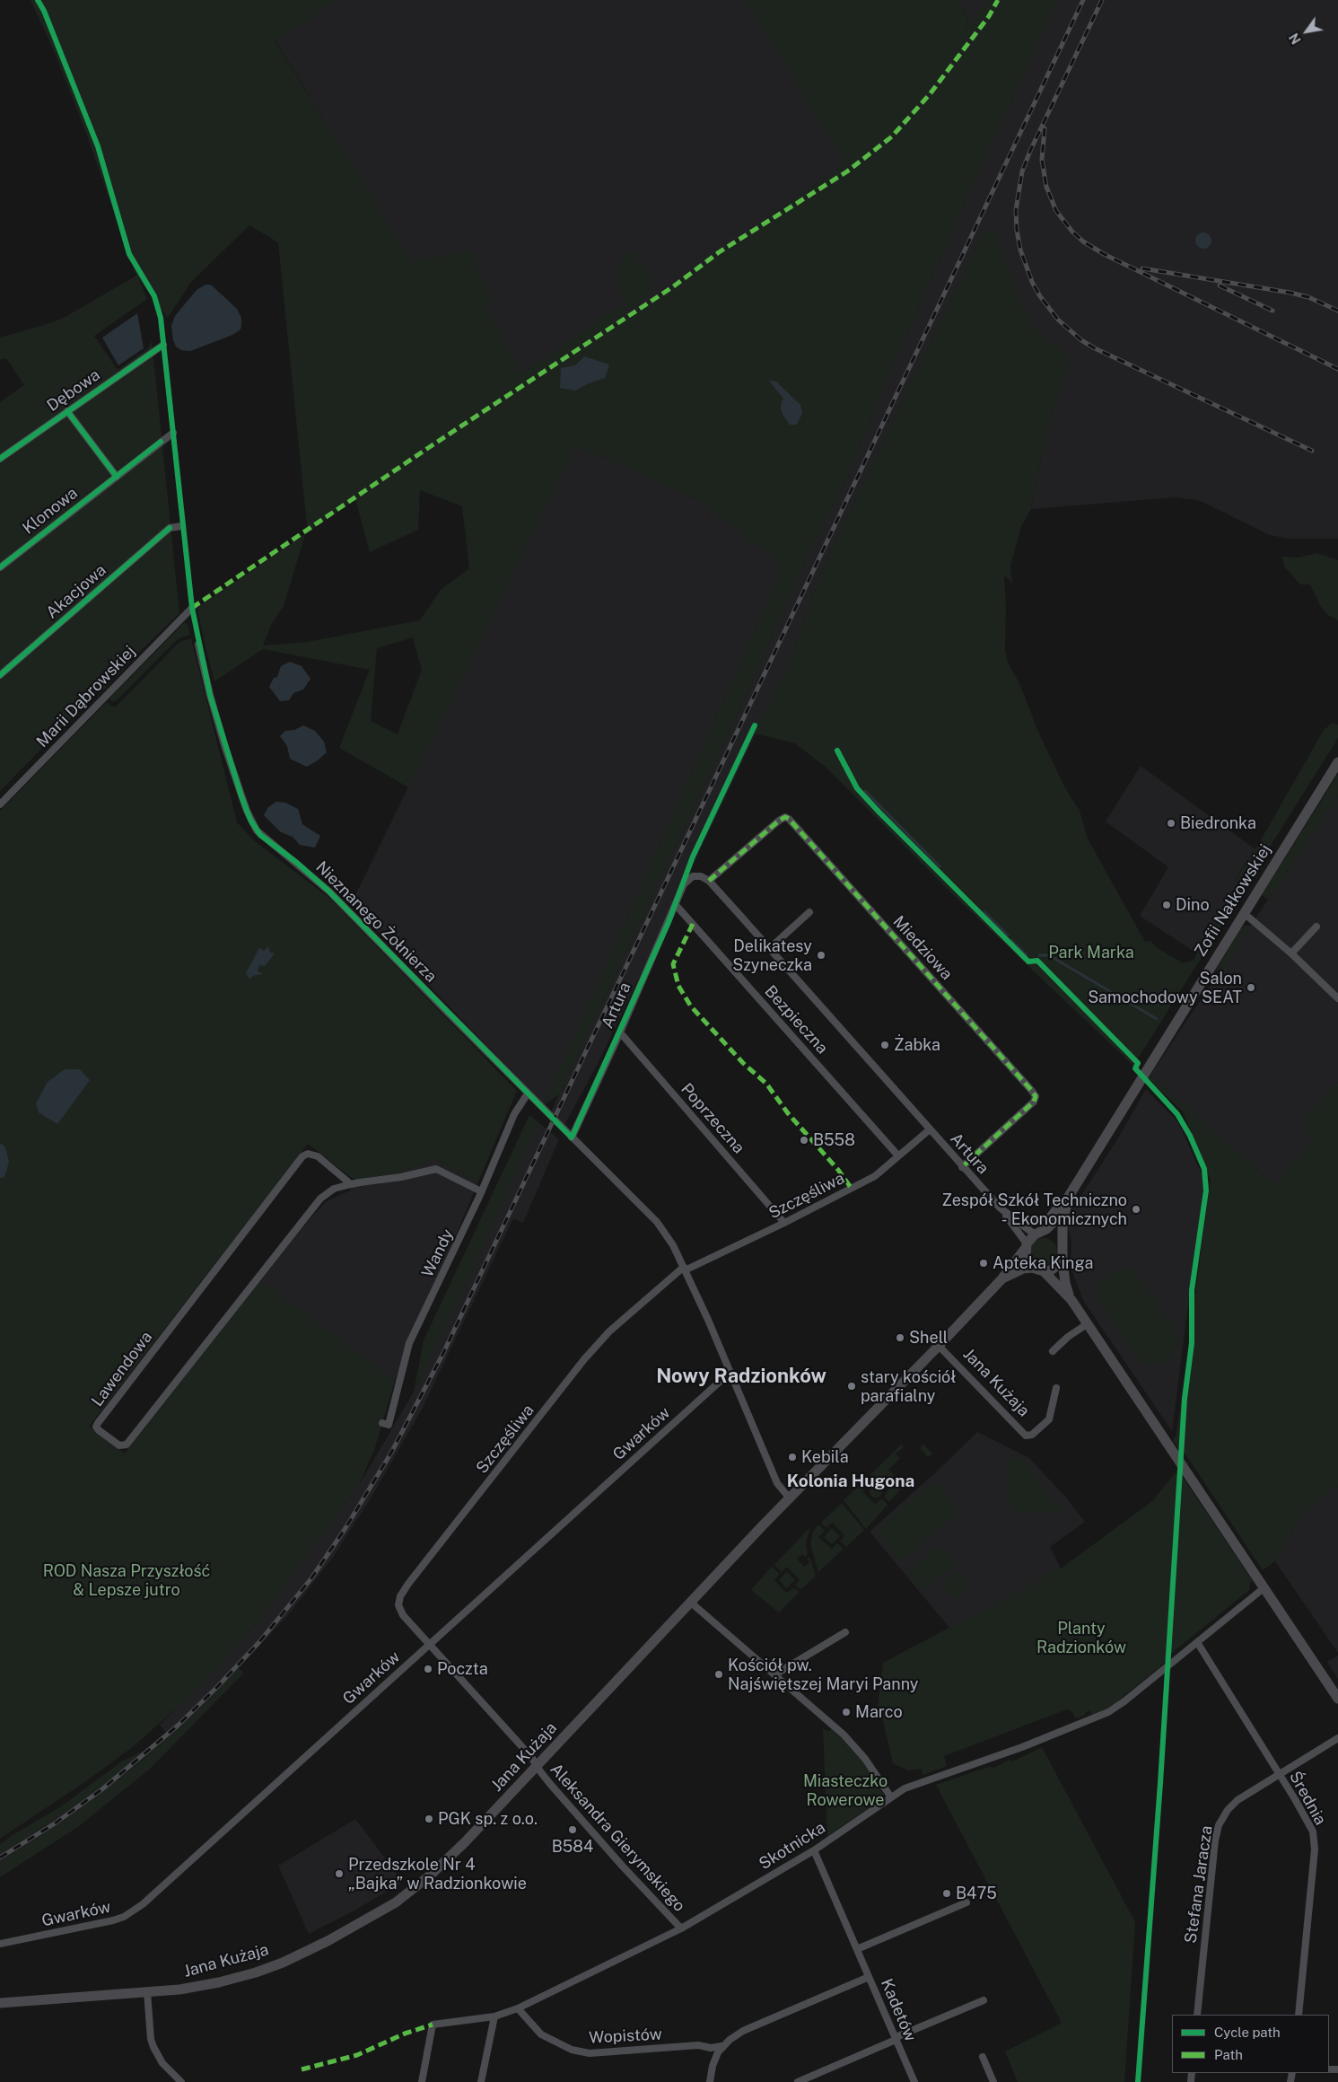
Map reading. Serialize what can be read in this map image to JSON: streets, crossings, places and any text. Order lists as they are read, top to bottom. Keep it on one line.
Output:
{"streets":{"street":["Dębowa","Klonowa","Akacjowa","Marii Dąbrowskiej","Zofii Nałkowskiej","Nieznanego Żołnierza","Miedziowa","Artura","Bezpieczna","Poprzeczna","Szczęśliwa","Wandy","Lawendowa","Jana Kużaja","Gwarków","Średnia","Aleksandra Gierymskiego","Skotnicka","Stefana Jaracza","Kadetów","Wopistów"]},"crossings":[["Zofii Nałkowskiej","Artura"],["Zofii Nałkowskiej","Jana Kużaja"],["Nieznanego Żołnierza","Artura"],["Nieznanego Żołnierza","Szczęśliwa"],["Nieznanego Żołnierza","Wandy"],["Nieznanego Żołnierza","Jana Kużaja"],["Nieznanego Żołnierza","Gwarków"],["Miedziowa","Artura"],["Artura","Bezpieczna"],["Artura","Poprzeczna"],["Artura","Szczęśliwa"],["Artura","Jana Kużaja"],["Poprzeczna","Szczęśliwa"],["Szczęśliwa","Gwarków"],["Szczęśliwa","Aleksandra Gierymskiego"],["Wandy","Lawendowa"],["Jana Kużaja","Aleksandra Gierymskiego"],["Gwarków","Aleksandra Gierymskiego"],["Średnia","Skotnicka"],["Średnia","Stefana Jaracza"],["Aleksandra Gierymskiego","Skotnicka"],["Skotnicka","Kadetów"],["Skotnicka","Wopistów"]],"districts":["Nowy Radzionków","Kolonia Hugona"],"parks":["Park Marka","ROD Nasza Przyszłość & Lepsze jutro","Planty Radzionków","Miasteczko Rowerowe"],"places":["Biedronka","Dino","Delikatesy Szyneczka","Salon Samochodowy SEAT","Żabka","B558","Zespół Szkół Techniczno - Ekonomicznych","Apteka Kinga","Shell","stary kościół parafialny","Kebila","Poczta","Kościół pw. Najświętszej Maryi Panny","Marco","PGK sp. z o.o.","B584","Przedszkole Nr 4 „Bajka” w Radzionkowie","B475"],"legend":["Cycle path","Path"],"north":"bottom left"}
